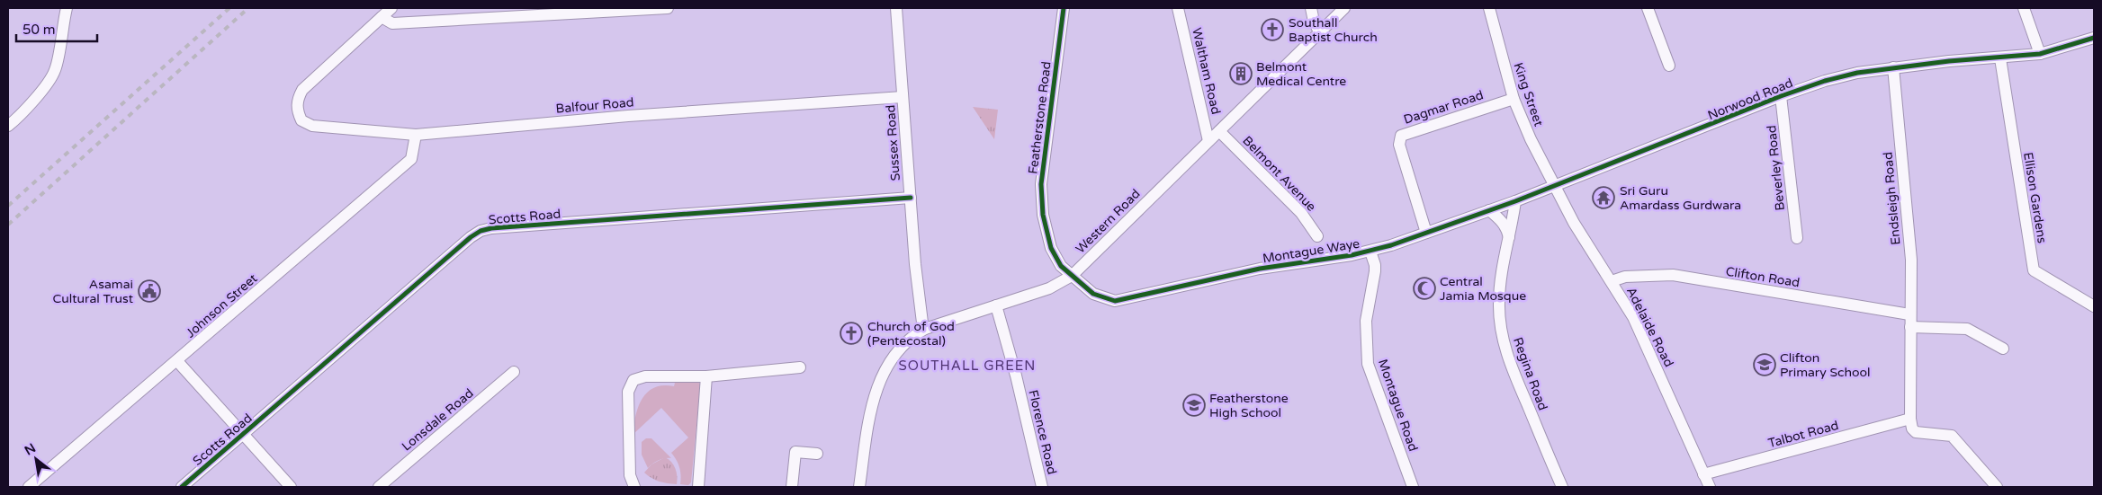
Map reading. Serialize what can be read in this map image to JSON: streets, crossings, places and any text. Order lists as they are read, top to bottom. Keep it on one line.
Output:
{"streets":{"street":["Waltham Road","King Street","Norwood Road","Balfour Road","Dagmar Road","Featherstone Road","Sussex Road","Beverley Road","Belmont Avenue","Ellison Gardens","Endsleigh Road","Scotts Road","Western Road","Montague Waye","Clifton Road","Johnson Street","Adelaide Road","Regina Road","Montague Road","Lonsdale Road","Florence Road","Talbot Road"]},"crossings":[["Waltham Road","Western Road"],["King Street","Norwood Road"],["King Street","Dagmar Road"],["King Street","Montague Waye"],["King Street","Adelaide Road"],["Norwood Road","Beverley Road"],["Norwood Road","Ellison Gardens"],["Norwood Road","Endsleigh Road"],["Norwood Road","Montague Waye"],["Norwood Road","Adelaide Road"],["Balfour Road","Sussex Road"],["Balfour Road","Johnson Street"],["Dagmar Road","Montague Waye"],["Featherstone Road","Western Road"],["Featherstone Road","Montague Waye"],["Sussex Road","Scotts Road"],["Sussex Road","Western Road"],["Belmont Avenue","Western Road"],["Endsleigh Road","Clifton Road"],["Endsleigh Road","Talbot Road"],["Western Road","Montague Waye"],["Western Road","Florence Road"],["Montague Waye","Adelaide Road"],["Montague Waye","Regina Road"],["Montague Waye","Montague Road"],["Clifton Road","Adelaide Road"],["Adelaide Road","Talbot Road"]],"districts":["SOUTHALL GREEN"],"places":{"church":["Southall Baptist Church","Church of God (Pentecostal)"],"building":["Belmont Medical Centre"],"temple":["Sri Guru Amardass Gurdwara"],"mosque":["Central Jamia Mosque"],"public building":["Asamai Cultural Trust"],"school or university":["Clifton Primary School","Featherstone High School"]},"scale_bar":"50 m","north":"top left"}
